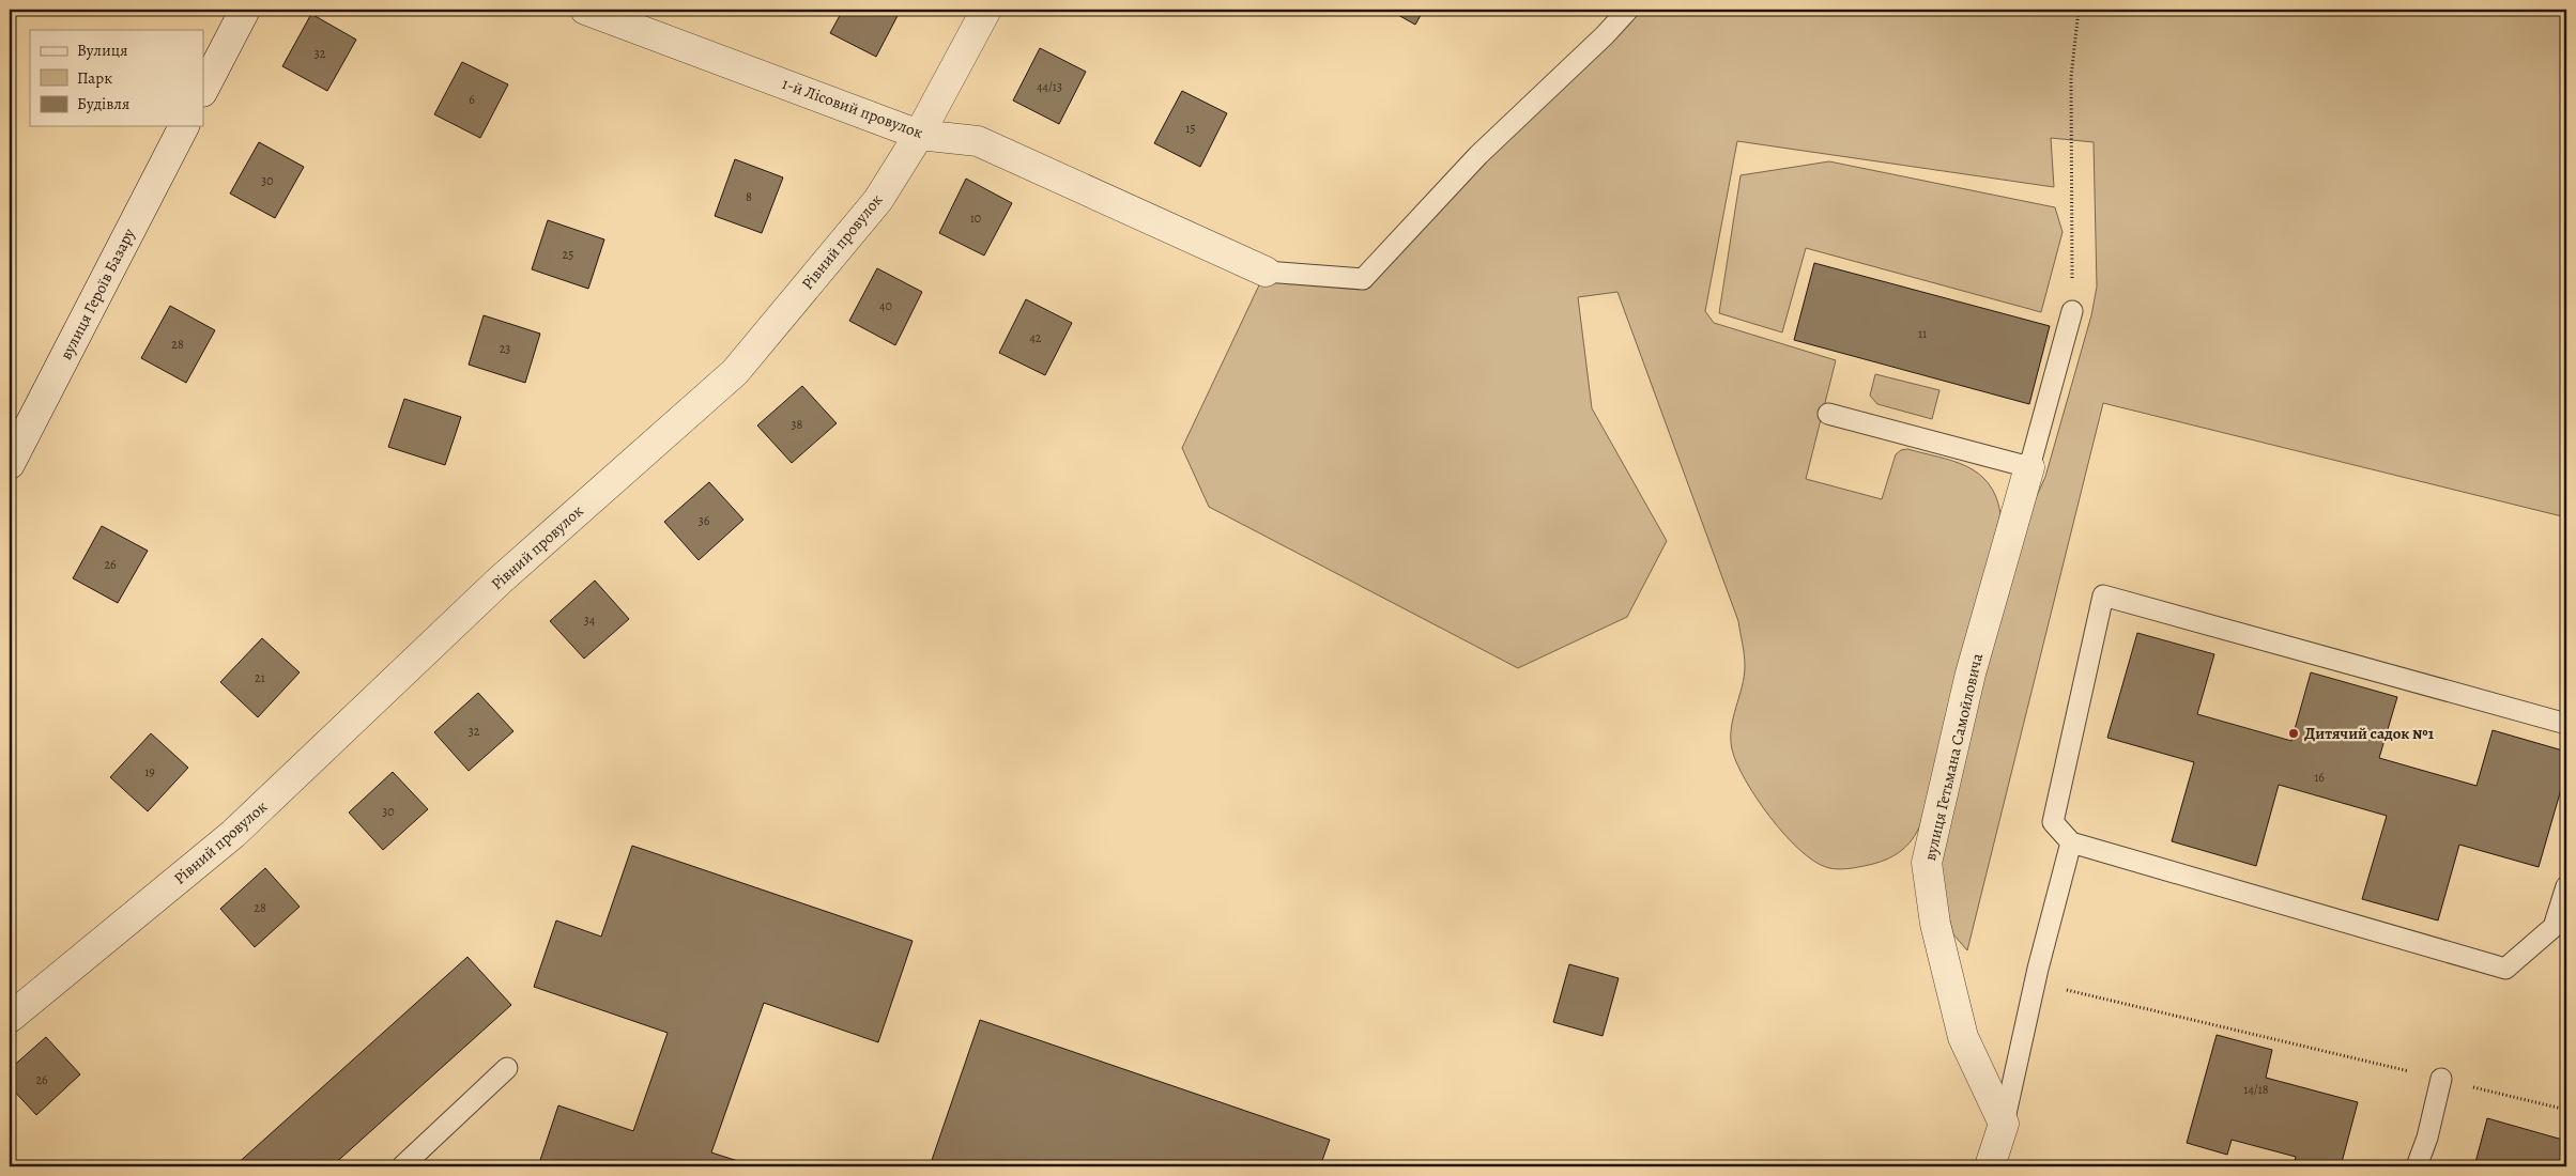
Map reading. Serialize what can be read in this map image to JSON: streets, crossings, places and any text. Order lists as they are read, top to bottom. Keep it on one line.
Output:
{"streets":{"street":["1-й Лісовий провулок","Рівний провулок","вулиця Героїв Базару","вулиця Гетьмана Самойловича"]},"crossings":[["1-й Лісовий провулок","Рівний провулок"]],"places":["Дитячий садок №1"],"house_numbers":["32","44/13","6","15","30","8","10","25","40","11","42","28","23","38","36","26","34","21","32","19","16","30","28","26","14/18"],"legend":["Вулиця","Парк","Будівля"]}
